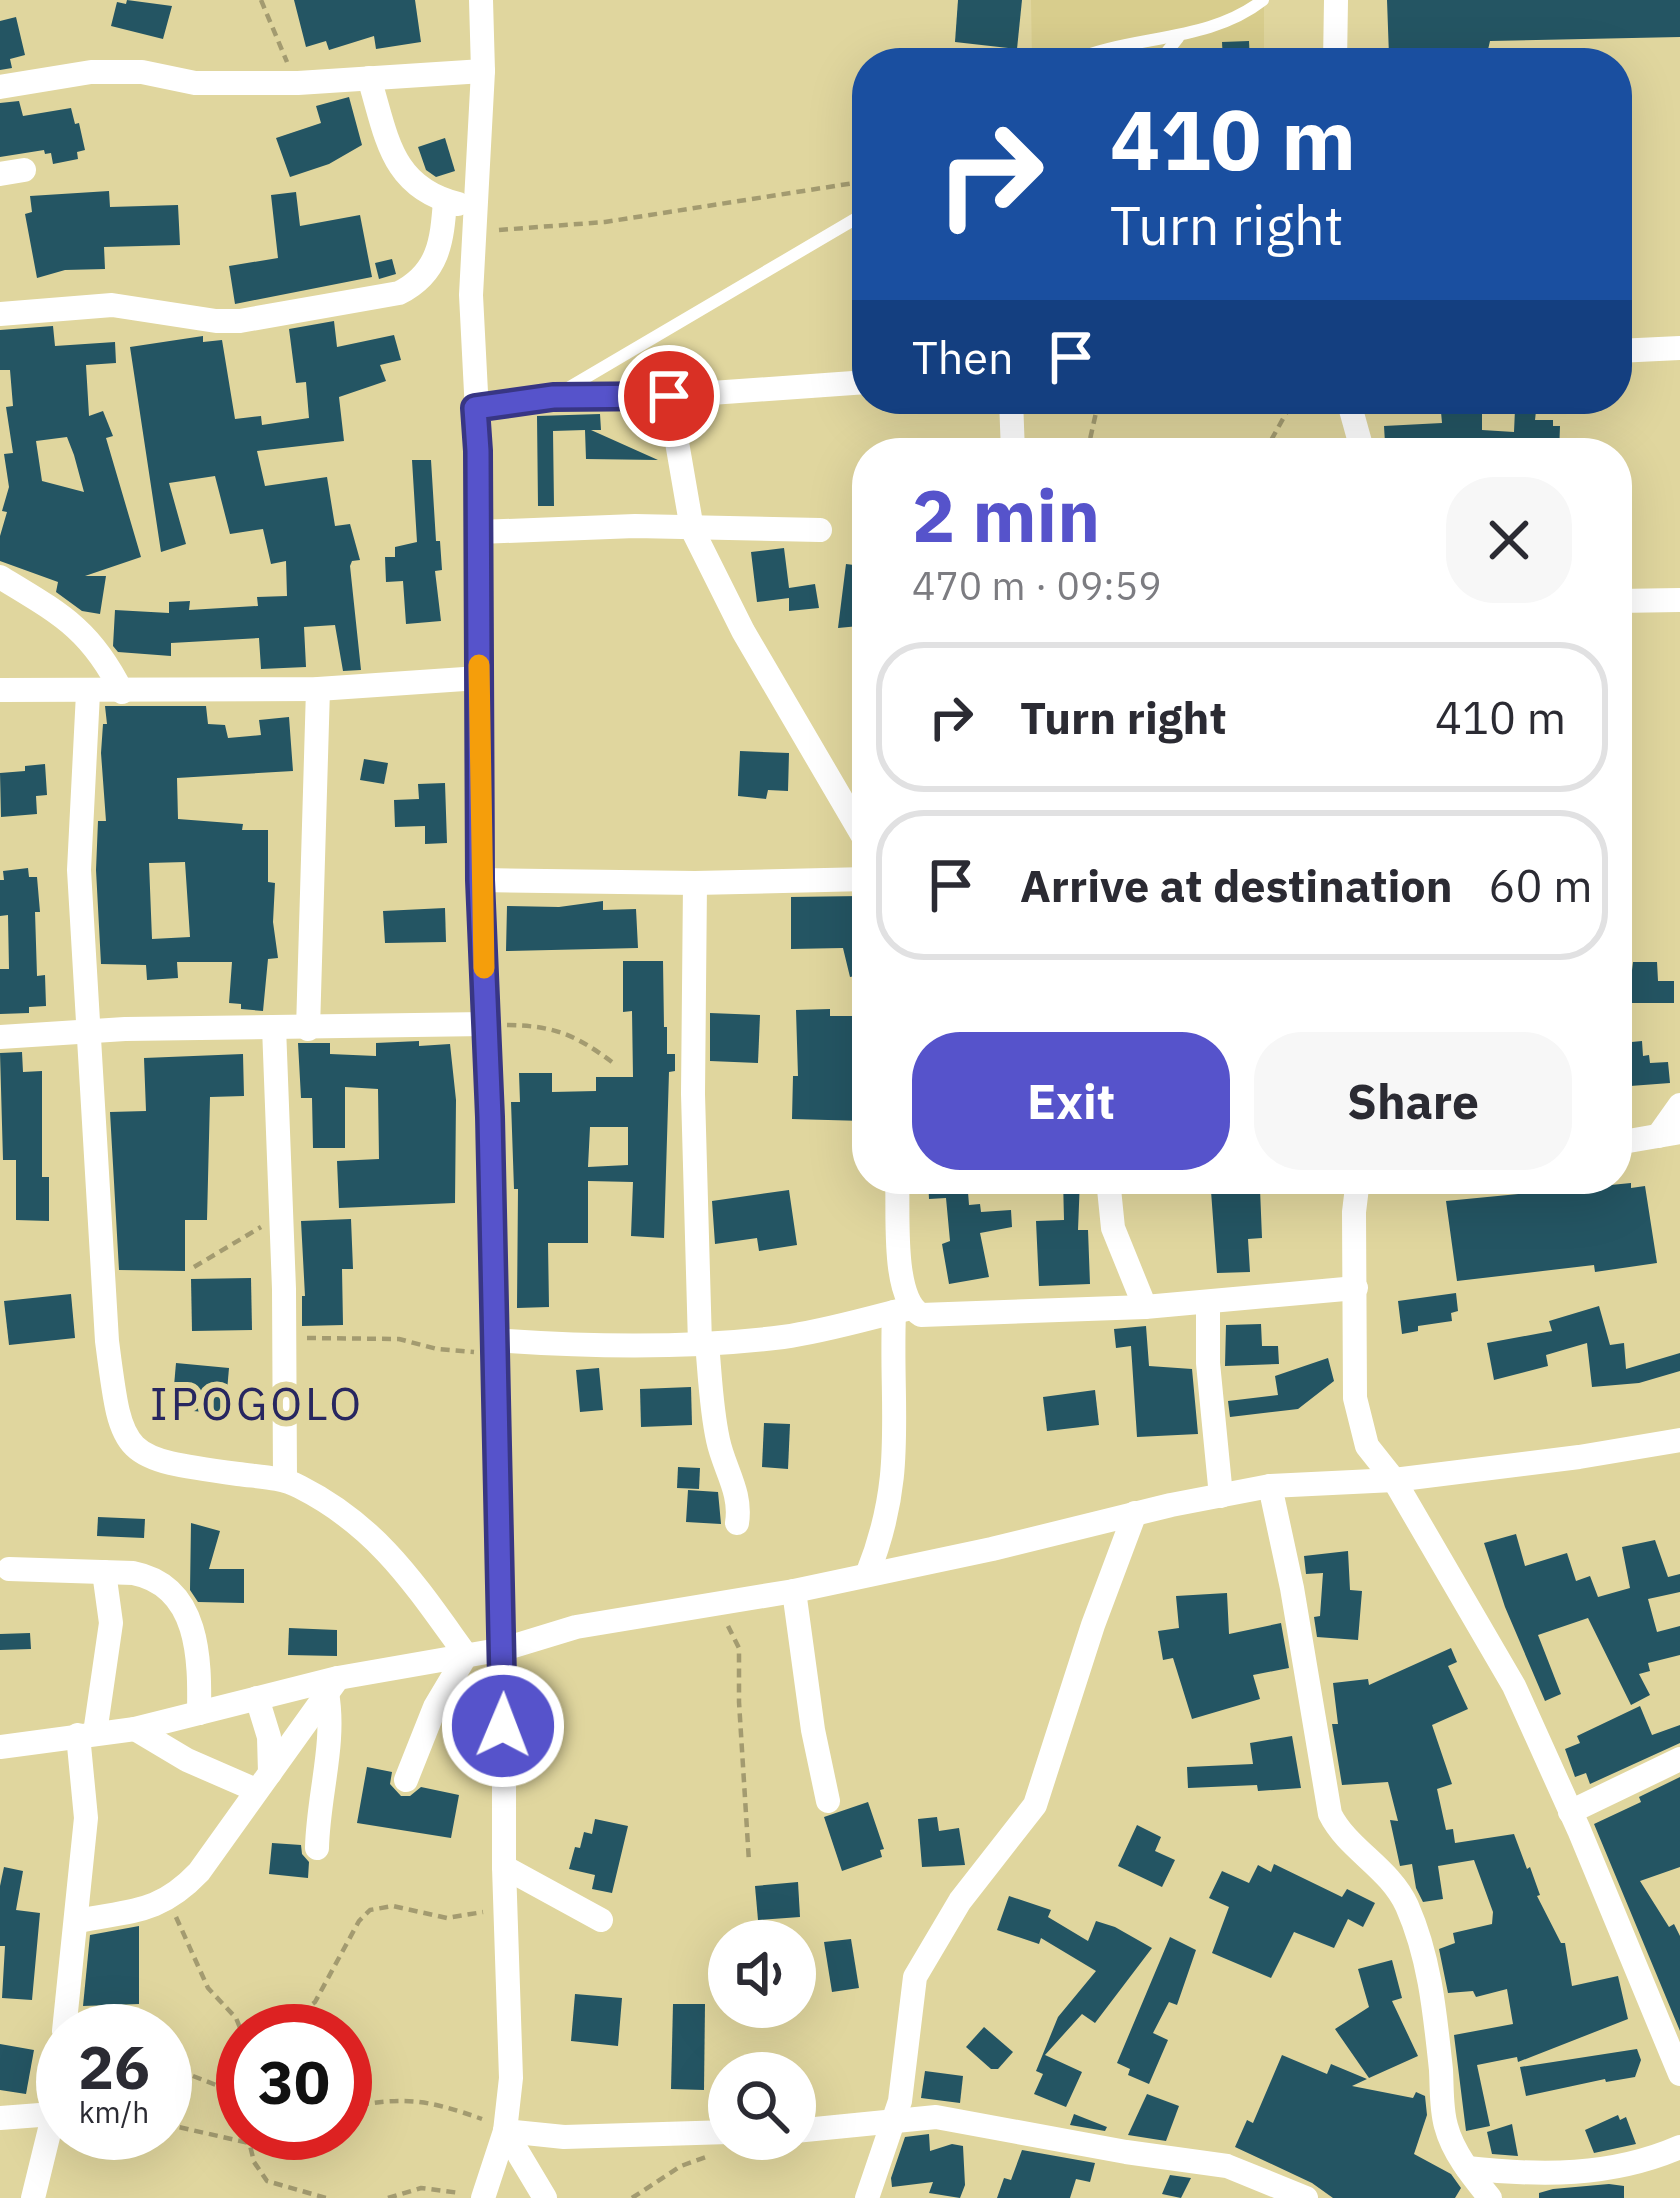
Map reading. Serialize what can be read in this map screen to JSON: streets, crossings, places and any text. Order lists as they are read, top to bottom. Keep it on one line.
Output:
{"districts":["IPOGOLO"],"page":{"turn":["410 m","Turn right"],"then":"Then","heading":["2 min","470 m · 09:59"],"list":[{"name":"Turn right","value":"410 m"},{"name":"Arrive at destination","value":"60 m"}],"buttons":["Exit","Share"],"speed":"26 km/h","limit":"30"}}
